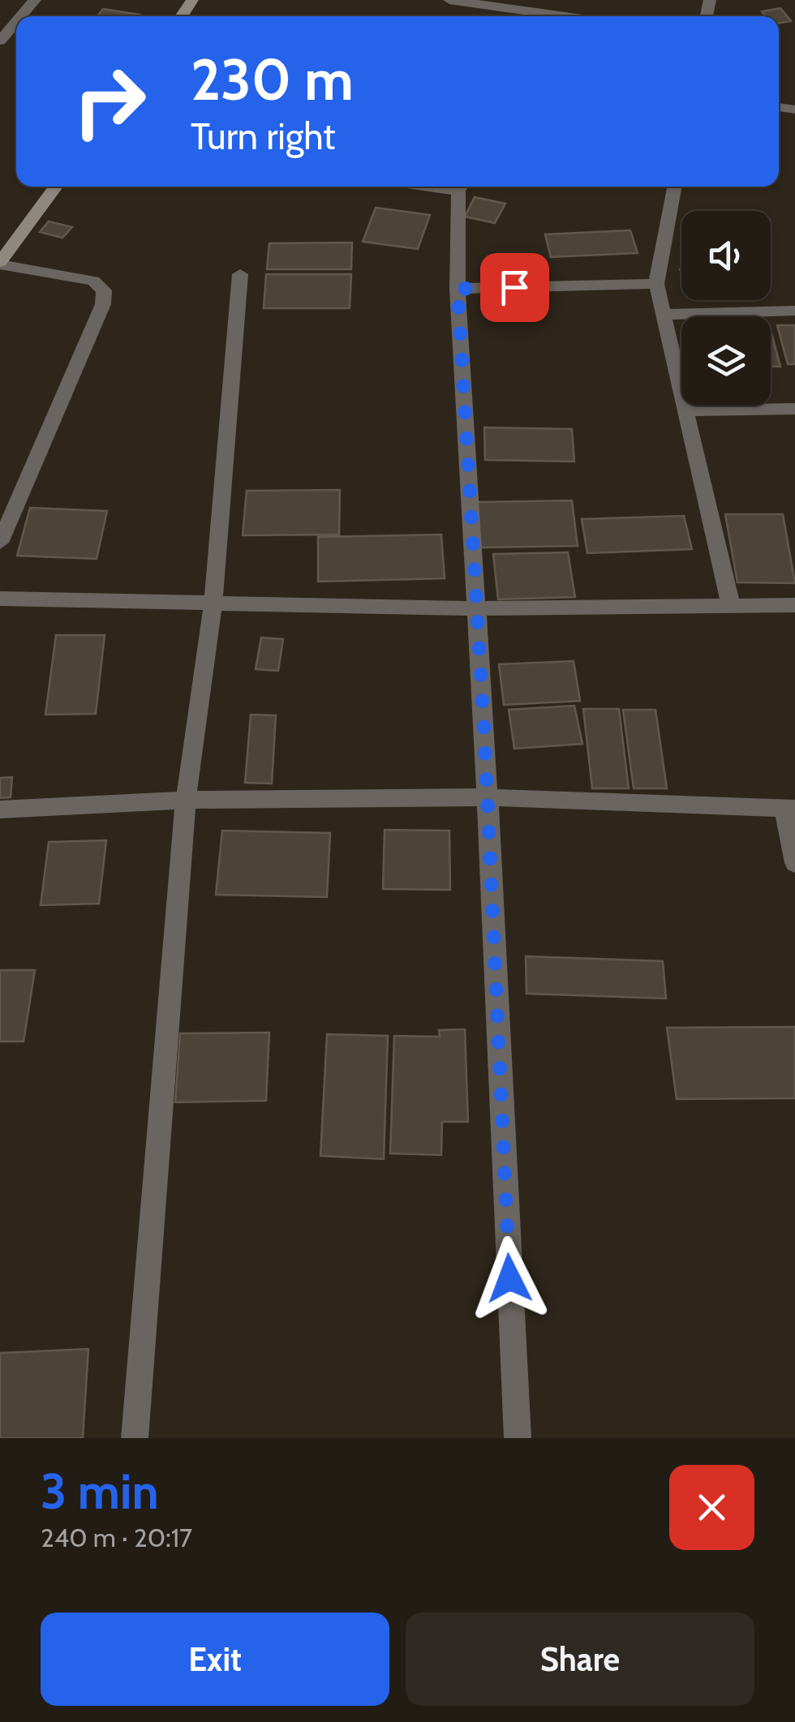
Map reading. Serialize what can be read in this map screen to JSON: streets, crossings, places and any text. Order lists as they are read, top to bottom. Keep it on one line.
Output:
{"page":{"turn":["230 m","Turn right"],"heading":["3 min","240 m · 20:17"],"buttons":["Exit","Share"]}}
